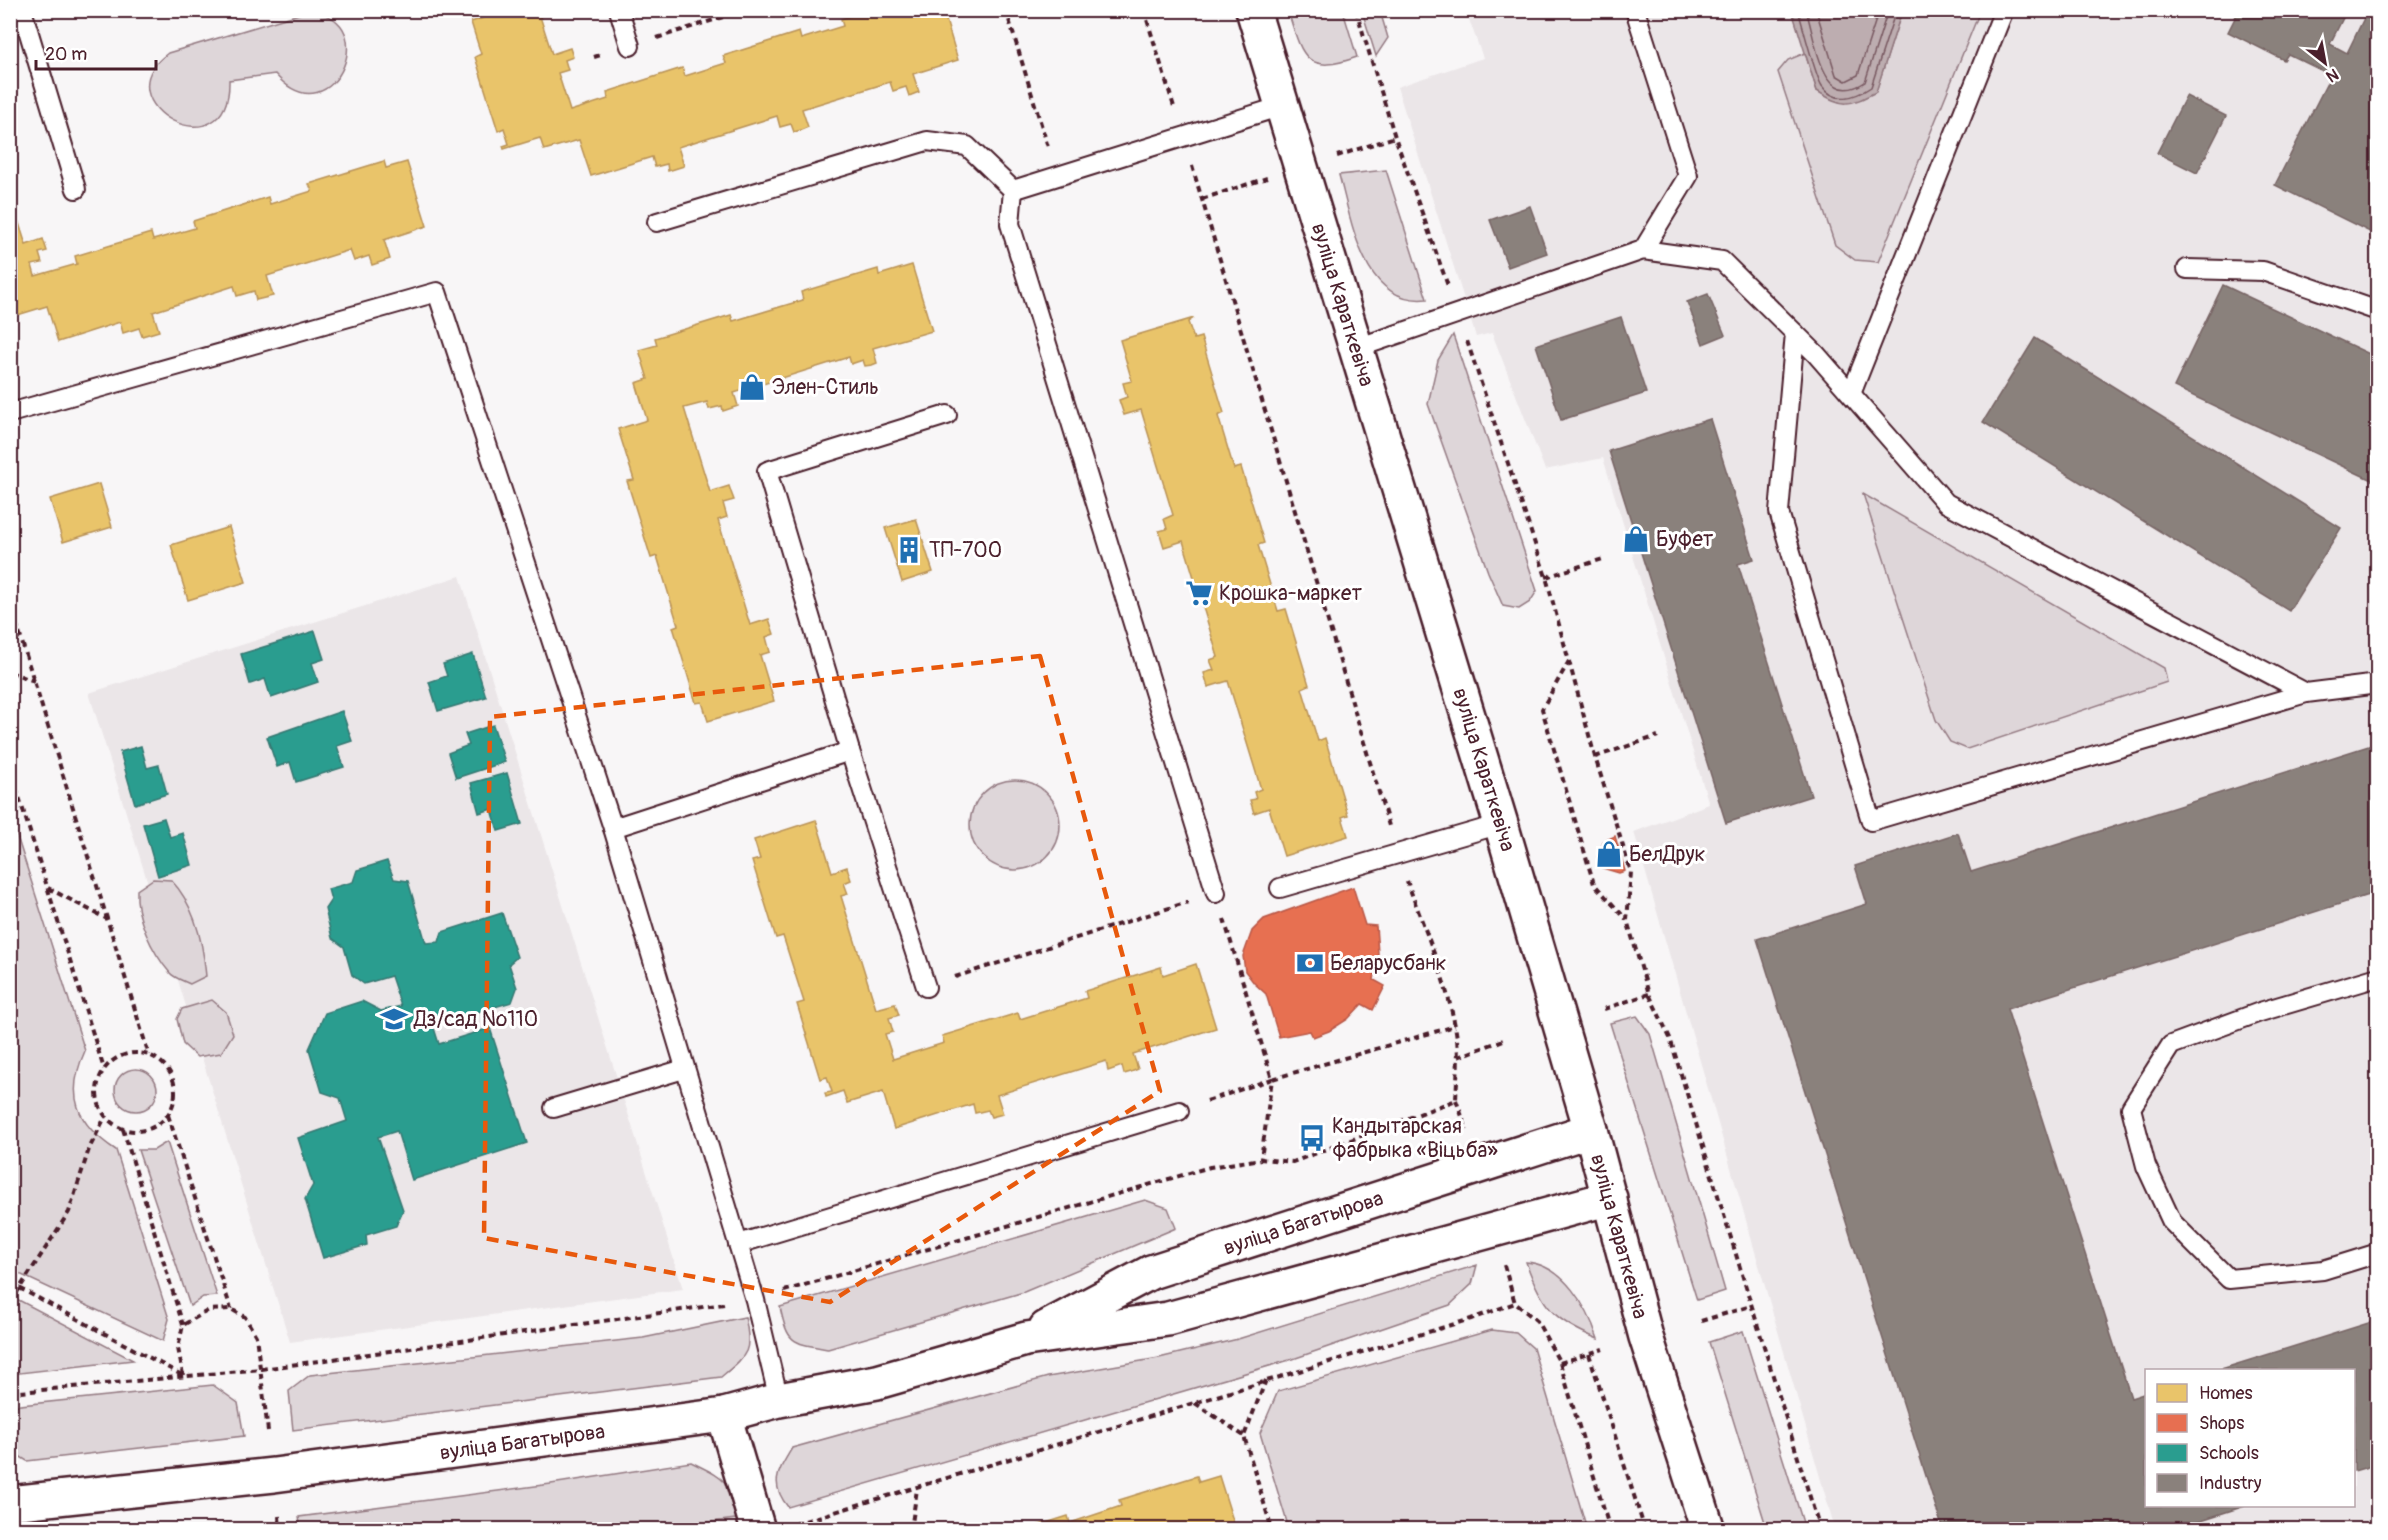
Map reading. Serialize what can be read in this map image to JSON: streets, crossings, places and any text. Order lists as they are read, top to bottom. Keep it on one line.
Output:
{"streets":{"street":["вуліца Караткевіча","вуліца Багатырова"]},"crossings":[["вуліца Караткевіча","вуліца Багатырова"]],"places":{"shop":["Элен-Стиль","Буфет","БелДрук"],"building":["ТП-700"],"supermarket":["Крошка-маркет"],"bank":["Беларусбанк"],"school or university":["Дз/сад №110"],"bus stop":["Кандытарская фабрыка «Віцьба»"]},"legend":["Homes","Shops","Schools","Industry"],"scale_bar":"20 m","north":"bottom right"}
